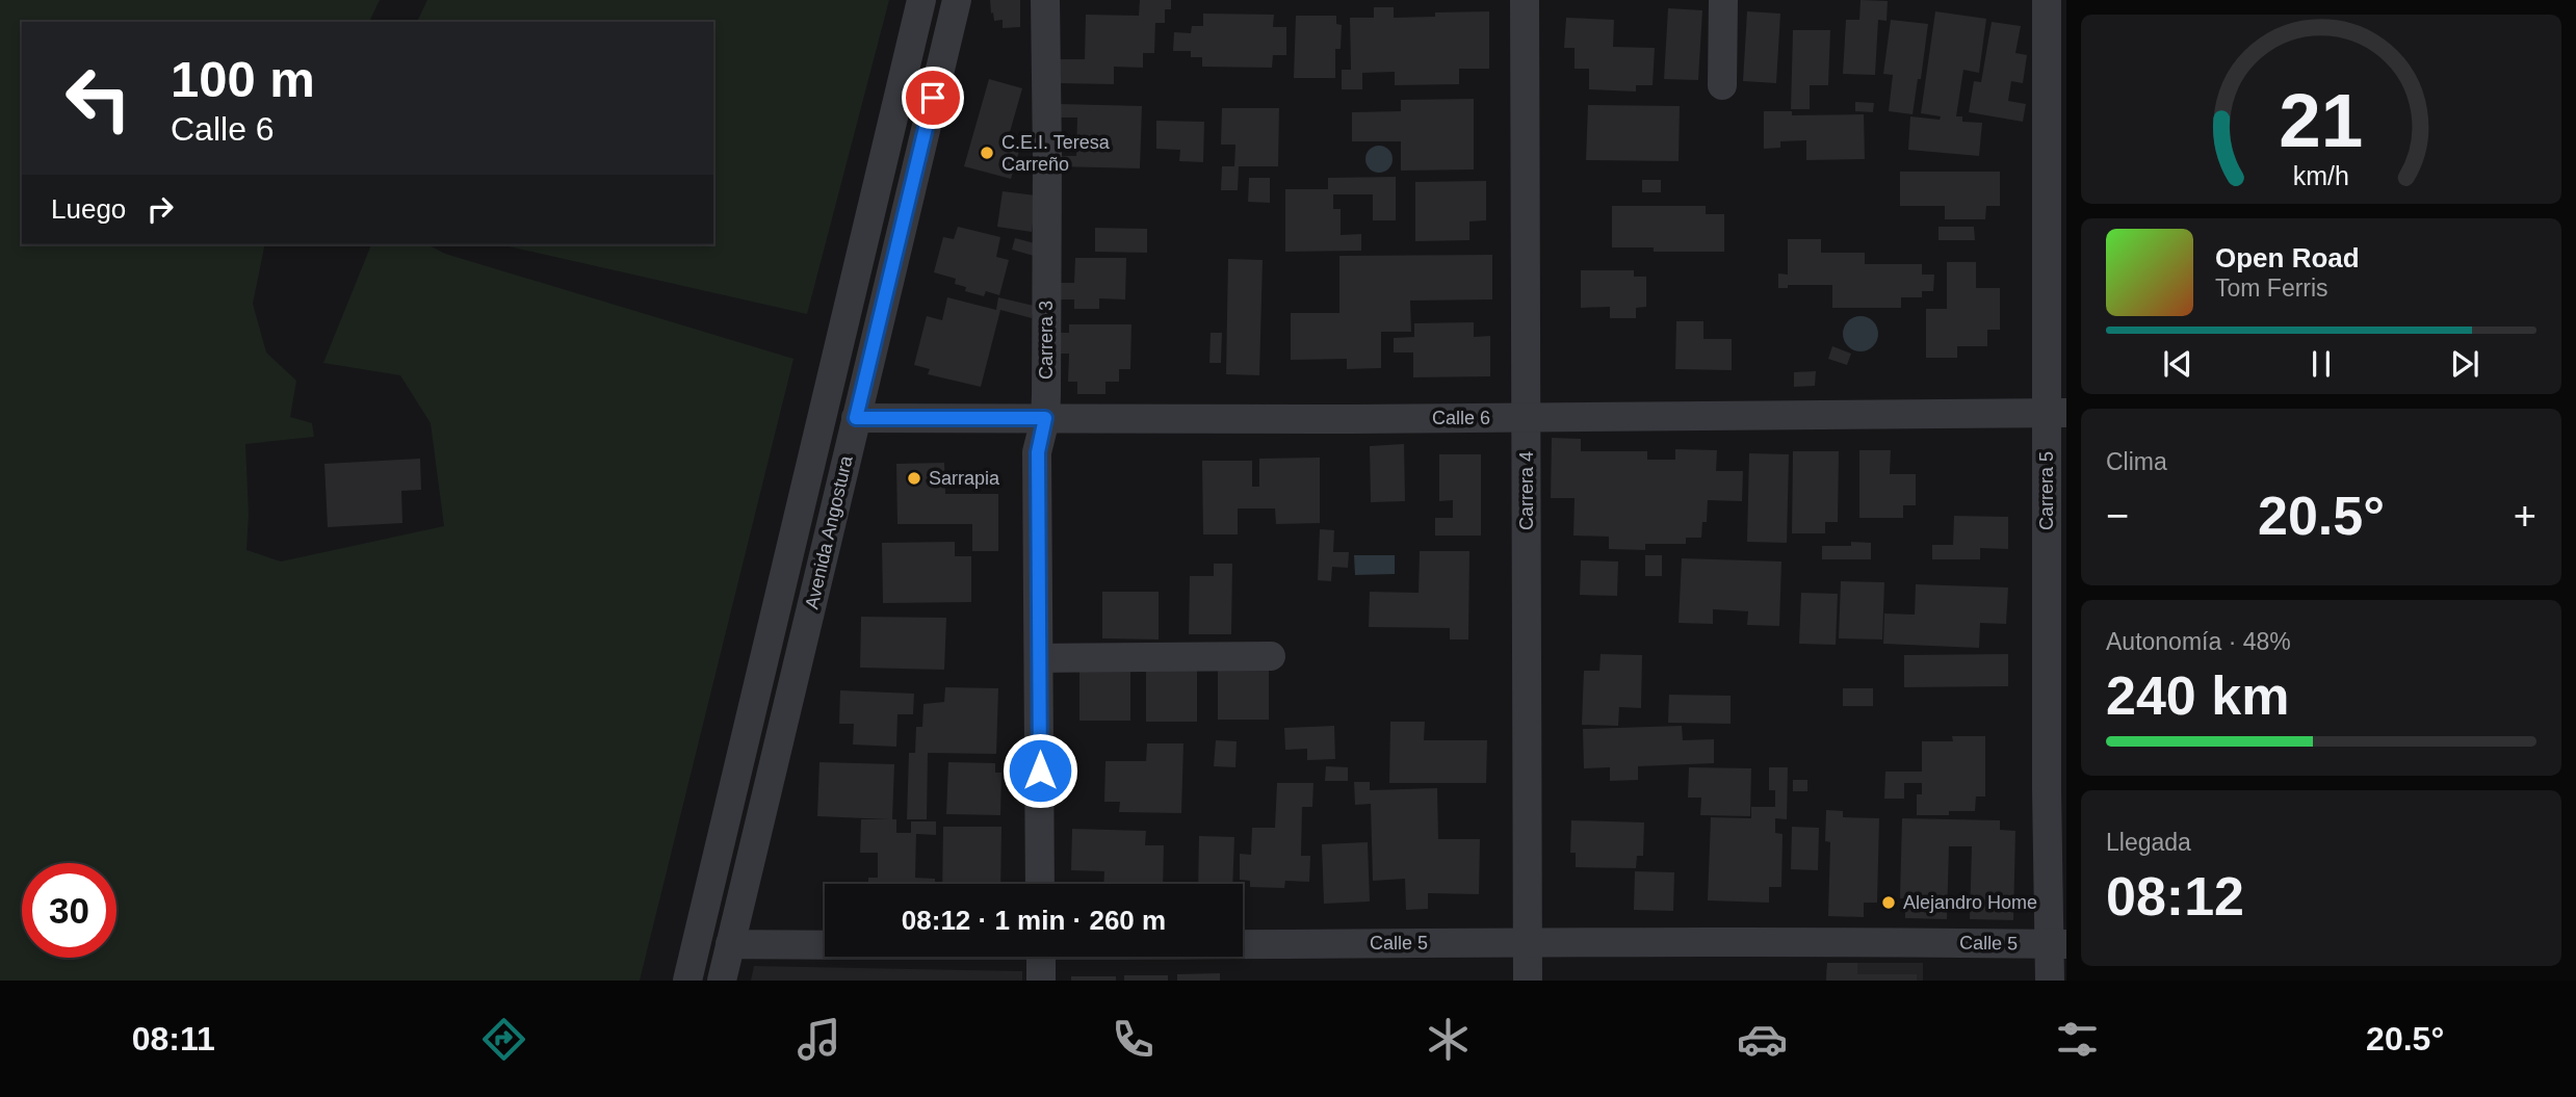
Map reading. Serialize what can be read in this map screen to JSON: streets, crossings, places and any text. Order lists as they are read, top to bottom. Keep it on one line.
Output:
{"streets":{"street":["Carrera 3","Calle 6","Carrera 4","Carrera 5","Avenida Angostura","Calle 5"]},"crossings":[["Carrera 3","Calle 6"],["Calle 6","Carrera 4"],["Calle 6","Carrera 5"],["Calle 6","Avenida Angostura"],["Carrera 4","Calle 5"],["Carrera 5","Calle 5"],["Avenida Angostura","Calle 5"]],"places":["C.E.I. Teresa Carreño","Sarrapia","Alejandro Home"],"page":{"turn":["100 m","Calle 6"],"then":"Luego","song":["Open Road","Tom Ferris"],"tile":["Clima",["Autonomía · 48%","240 km"],["Llegada","08:12"]],"heat":["−","20.5°","+"],"limit":"30","trip":"08:12 · 1 min · 260 m","tabs":["08:11","20.5°"],"gauge":["21","km/h"]}}
